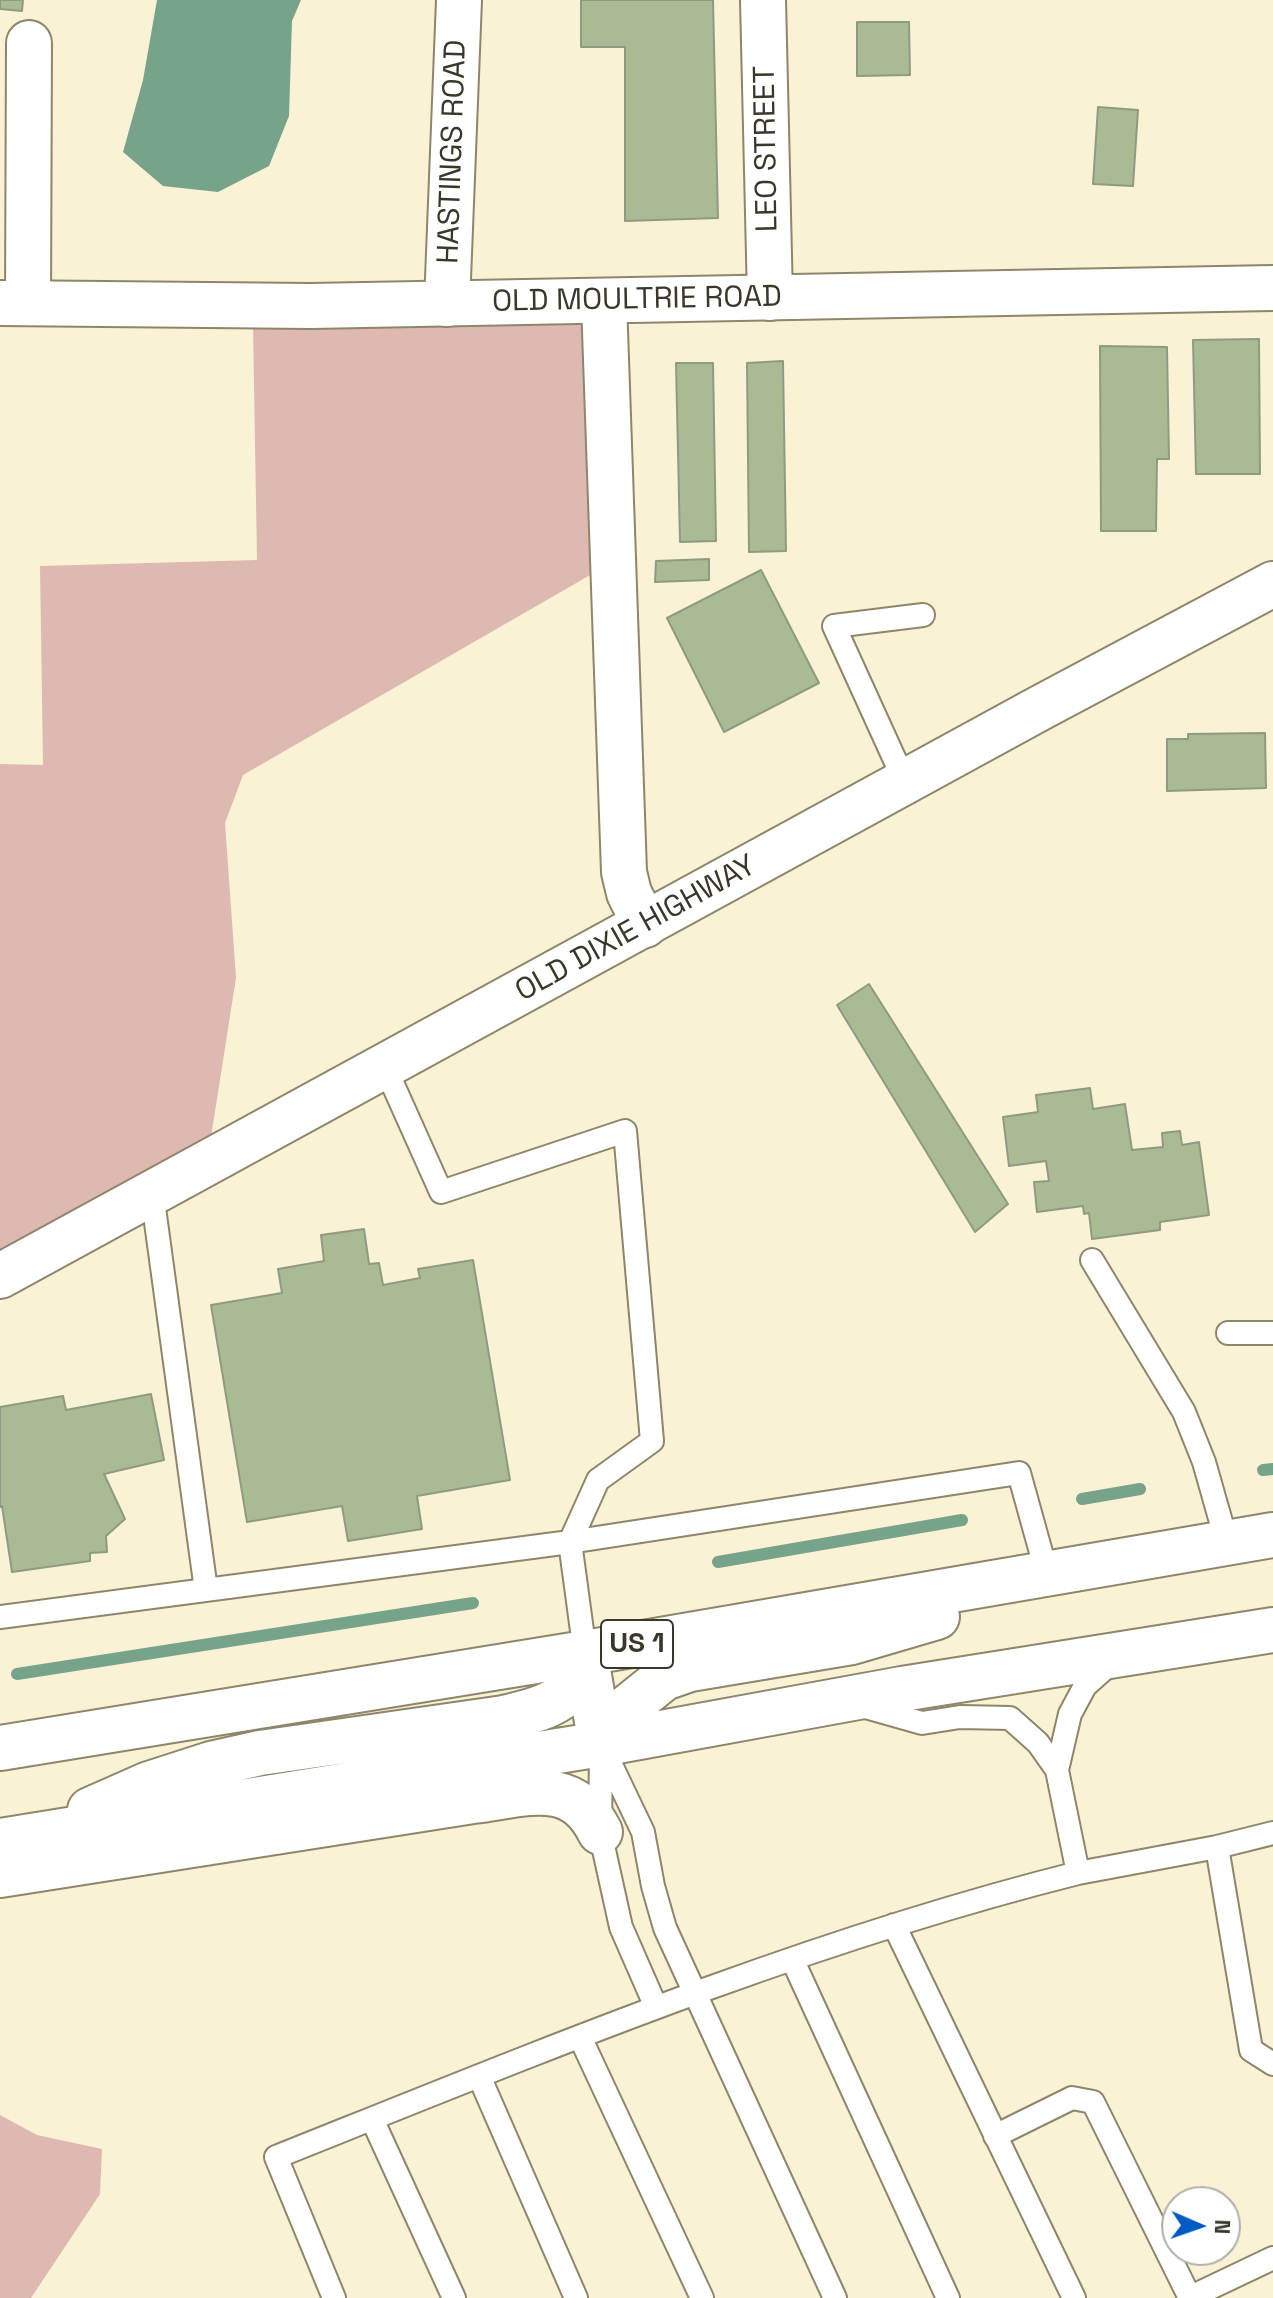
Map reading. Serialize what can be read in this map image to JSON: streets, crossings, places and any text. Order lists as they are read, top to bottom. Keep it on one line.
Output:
{"streets":{"main road":["LEO STREET","HASTINGS ROAD","OLD MOULTRIE ROAD","OLD DIXIE HIGHWAY","US 1"]},"crossings":[["LEO STREET","OLD MOULTRIE ROAD"],["HASTINGS ROAD","OLD MOULTRIE ROAD"]],"north":"right"}
